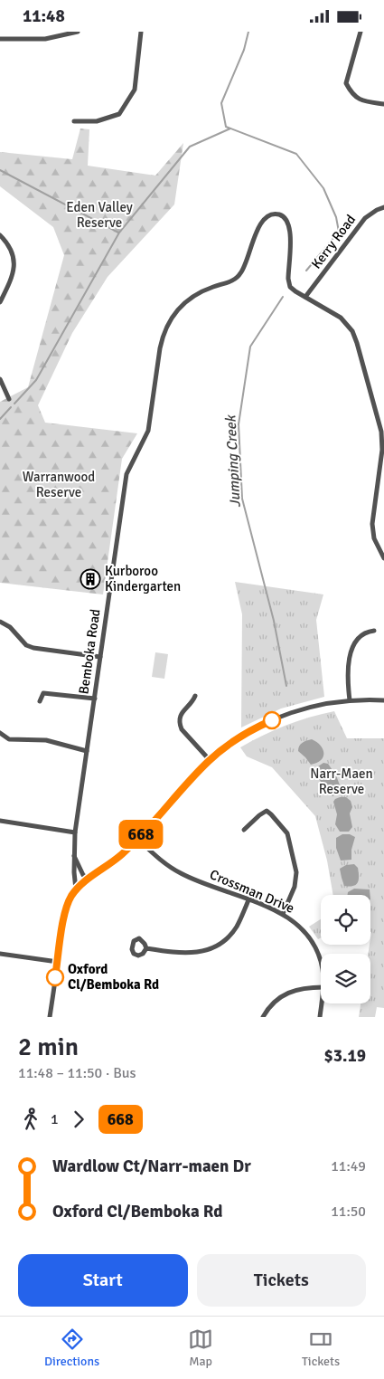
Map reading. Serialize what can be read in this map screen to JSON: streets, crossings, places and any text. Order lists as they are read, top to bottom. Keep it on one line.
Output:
{"streets":{"street":["Kerry Road","Bemboka Road","Crossman Drive"]},"crossings":[["Kerry Road","Bemboka Road"]],"water":["Jumping Creek"],"parks":["Eden Valley Reserve","Warranwood Reserve","Narr-Maen Reserve"],"places":{"building":["Kurboroo Kindergarten"],"other":["Oxford Cl/Bemboka Rd"]},"lines":["bus line 668"],"page":{"status":"11:48","on_map":"668","heading":["2 min","11:48 – 11:50 · Bus","$3.19"],"legs":["1","668"],"list":[{"name":"Wardlow Ct/Narr-maen Dr","value":"11:49"},{"name":"Oxford Cl/Bemboka Rd","value":"11:50"}],"buttons":["Start","Tickets"],"tabs":["Directions","Map","Tickets"]}}
